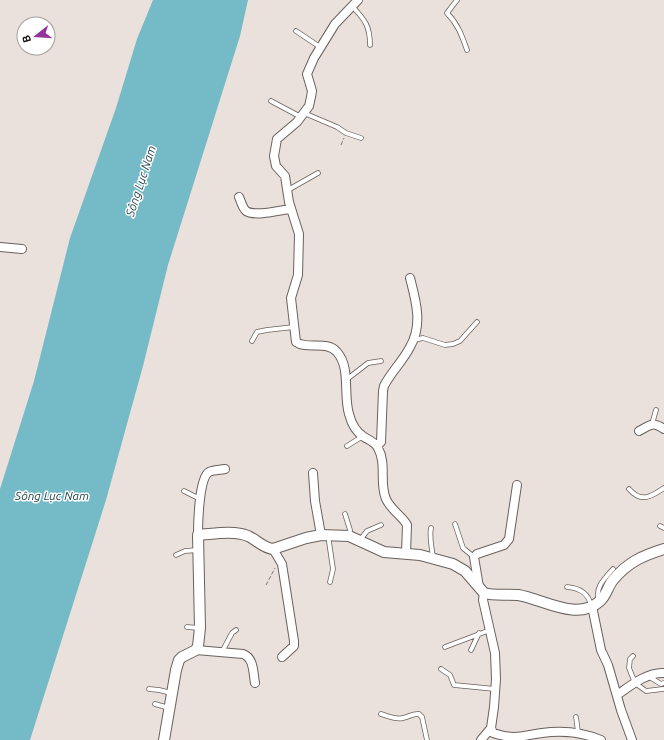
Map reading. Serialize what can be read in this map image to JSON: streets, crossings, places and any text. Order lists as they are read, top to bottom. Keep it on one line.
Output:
{"water":["Sông Lục Nam"],"north":"left"}
